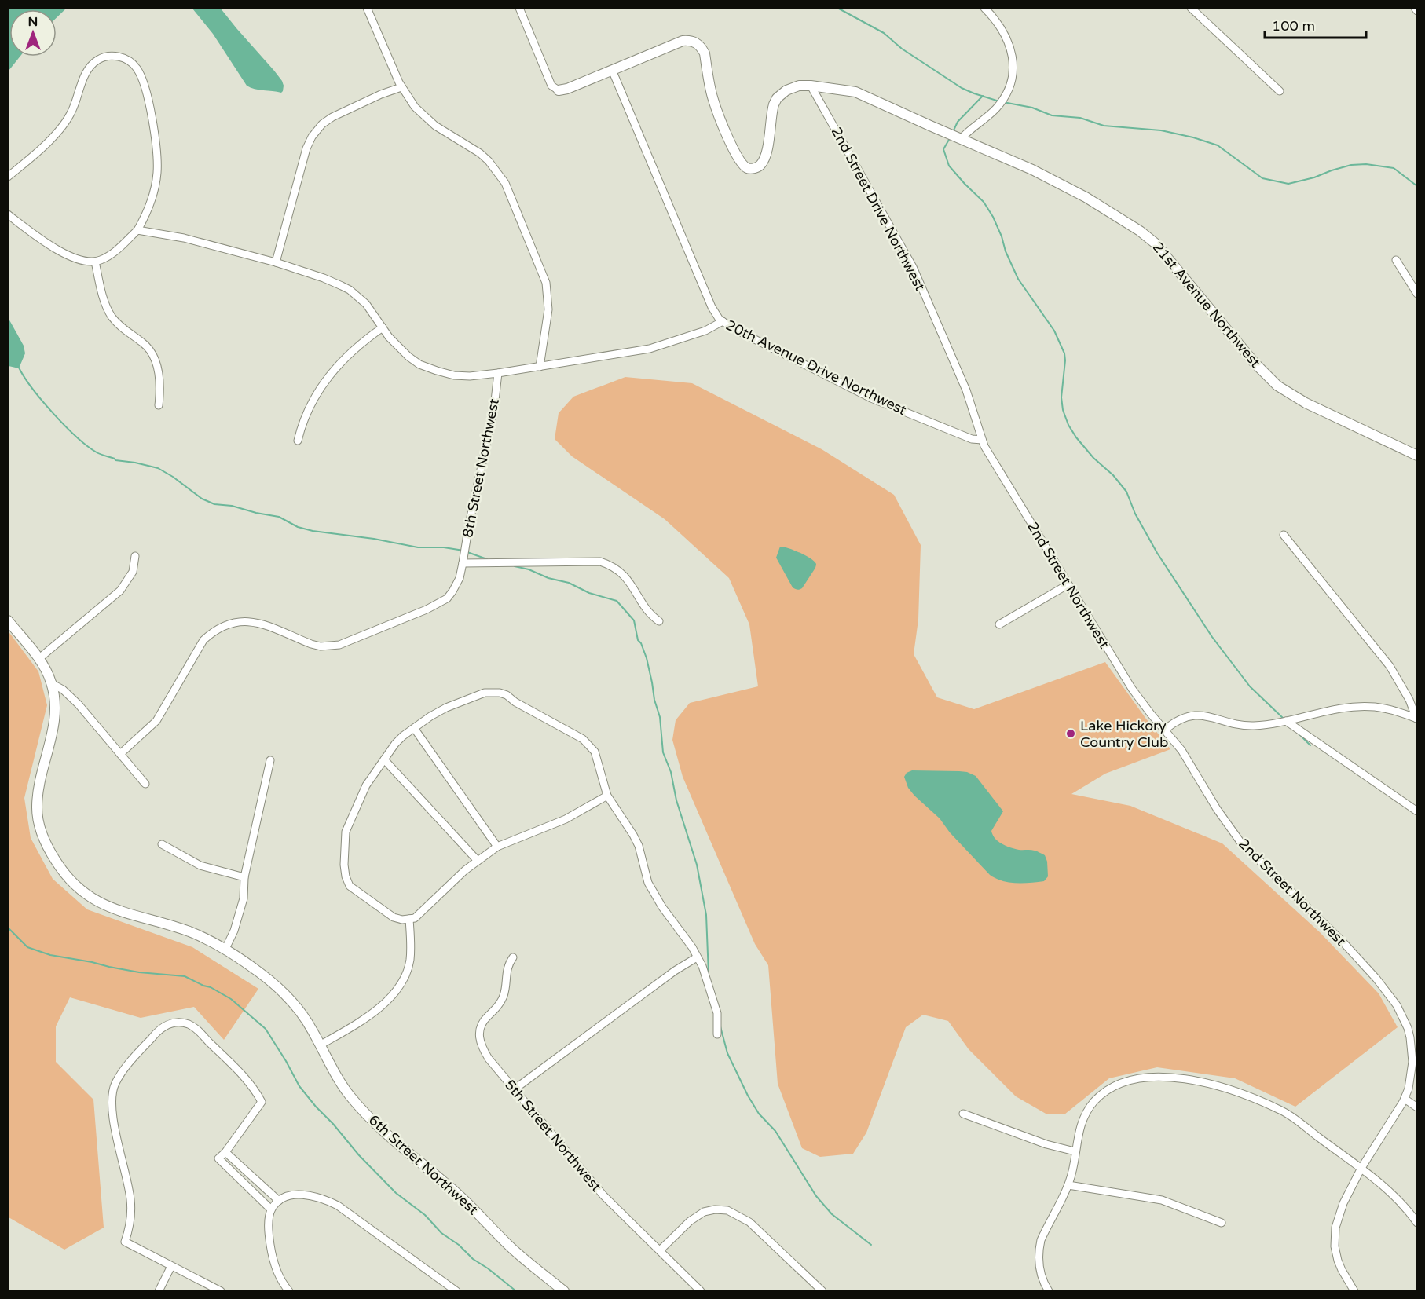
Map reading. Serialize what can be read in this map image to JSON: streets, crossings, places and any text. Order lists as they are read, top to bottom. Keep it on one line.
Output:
{"streets":{"street":["2nd Street Drive Northwest","21st Avenue Northwest","20th Avenue Drive Northwest","8th Street Northwest","2nd Street Northwest","5th Street Northwest","6th Street Northwest"]},"crossings":[["2nd Street Drive Northwest","21st Avenue Northwest"],["2nd Street Drive Northwest","20th Avenue Drive Northwest"],["2nd Street Drive Northwest","2nd Street Northwest"],["21st Avenue Northwest","20th Avenue Drive Northwest"],["20th Avenue Drive Northwest","2nd Street Northwest"]],"places":["Lake Hickory Country Club"],"scale_bar":"100 m","north":"top"}
